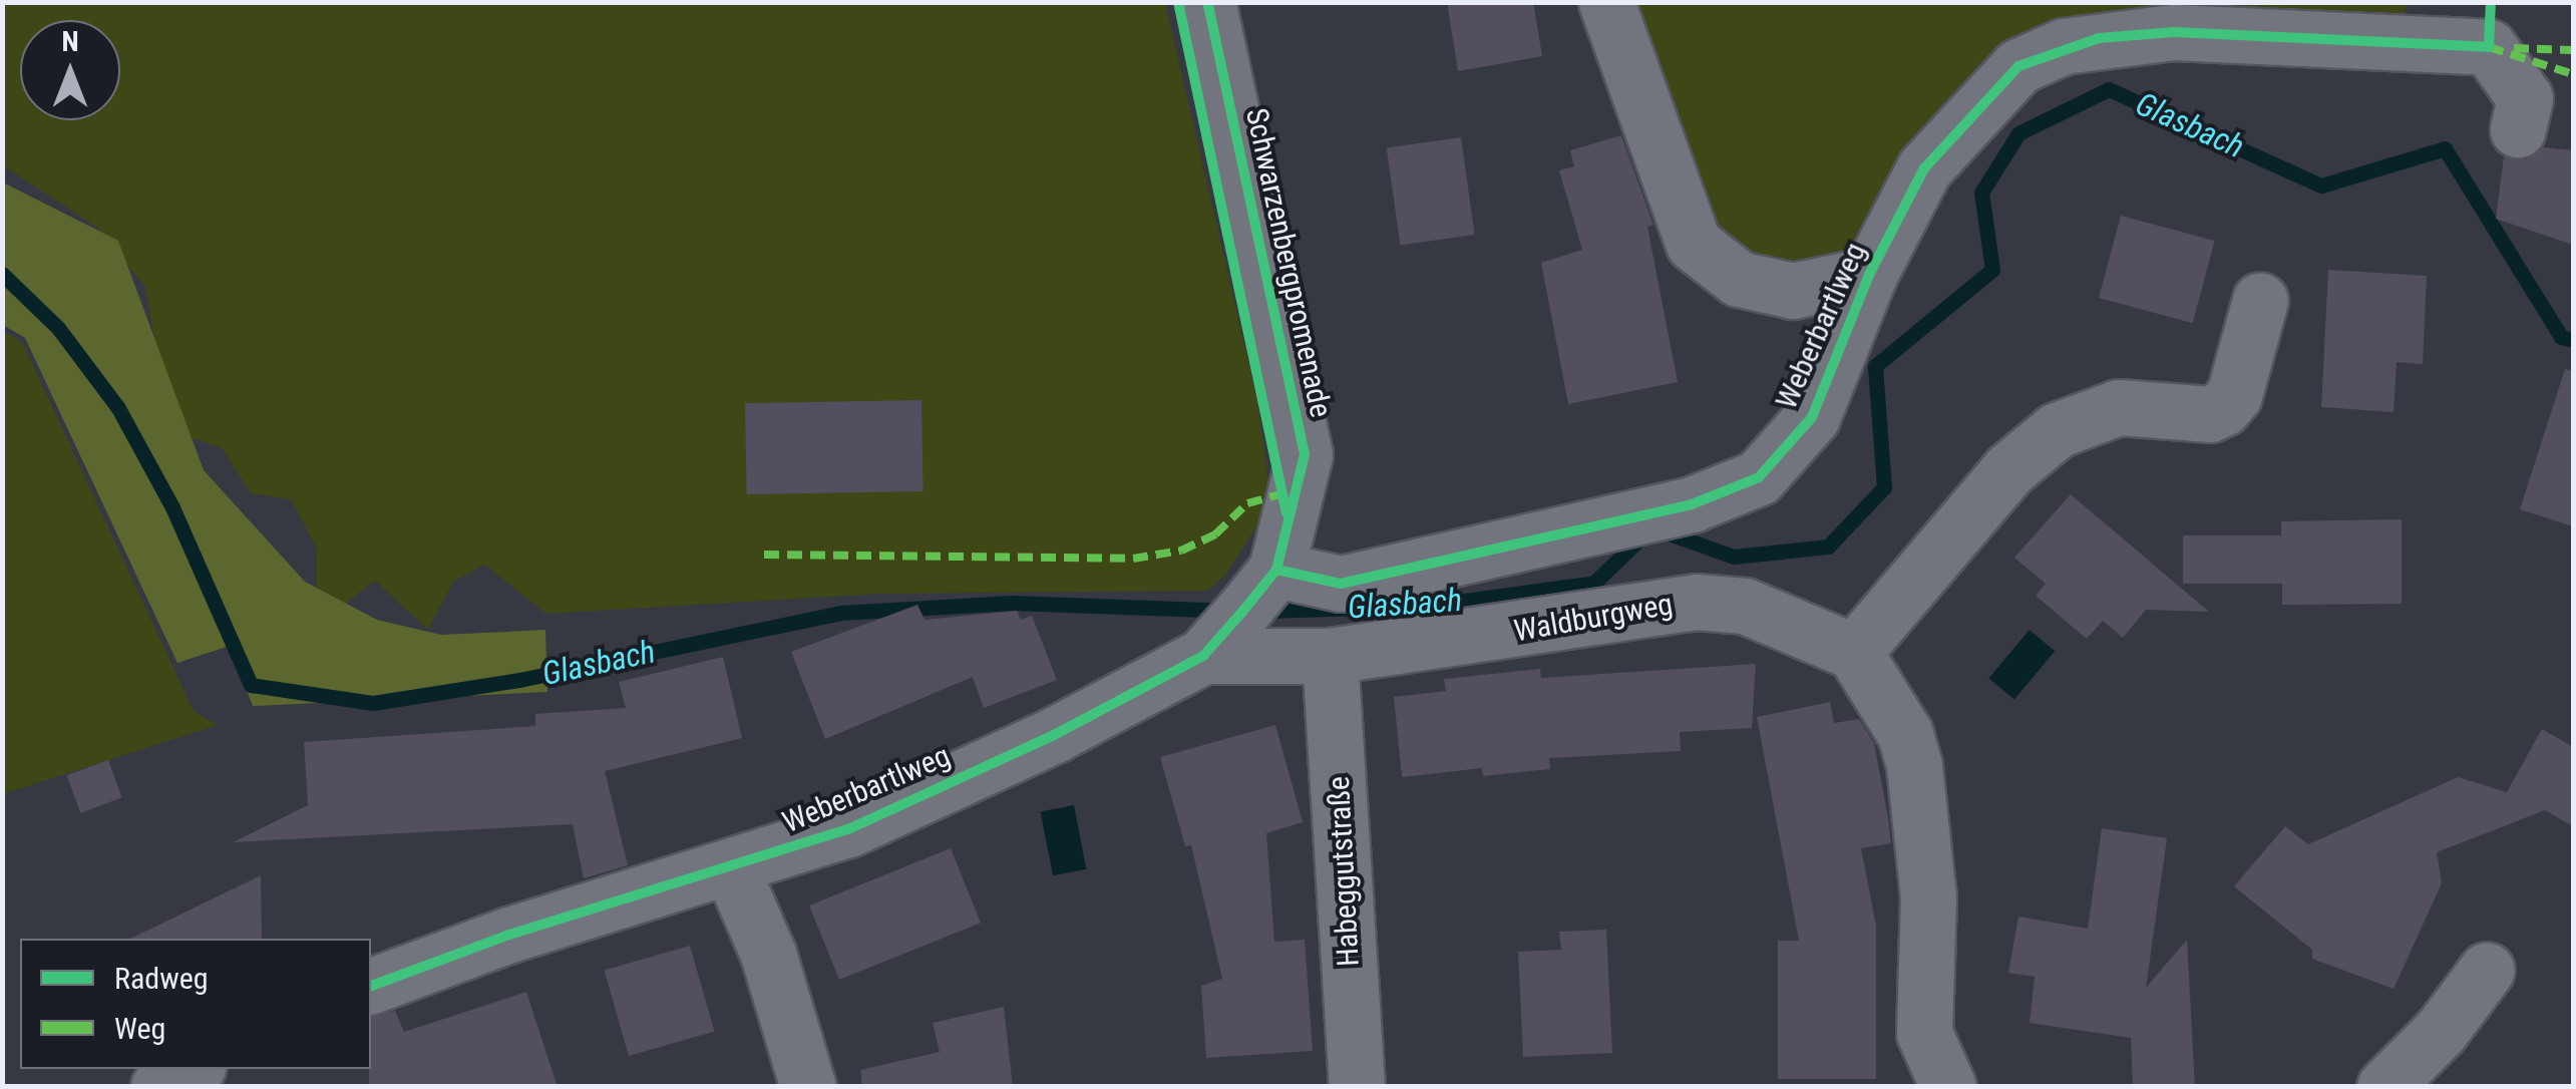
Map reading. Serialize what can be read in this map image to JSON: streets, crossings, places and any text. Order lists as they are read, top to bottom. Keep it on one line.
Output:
{"streets":{"street":["Schwarzenbergpromenade","Weberbartlweg","Waldburgweg","Habeggutstraße"]},"crossings":[["Schwarzenbergpromenade","Weberbartlweg"],["Weberbartlweg","Waldburgweg"],["Waldburgweg","Habeggutstraße"]],"water":["Glasbach"],"legend":["Radweg","Weg"],"north":"top"}
